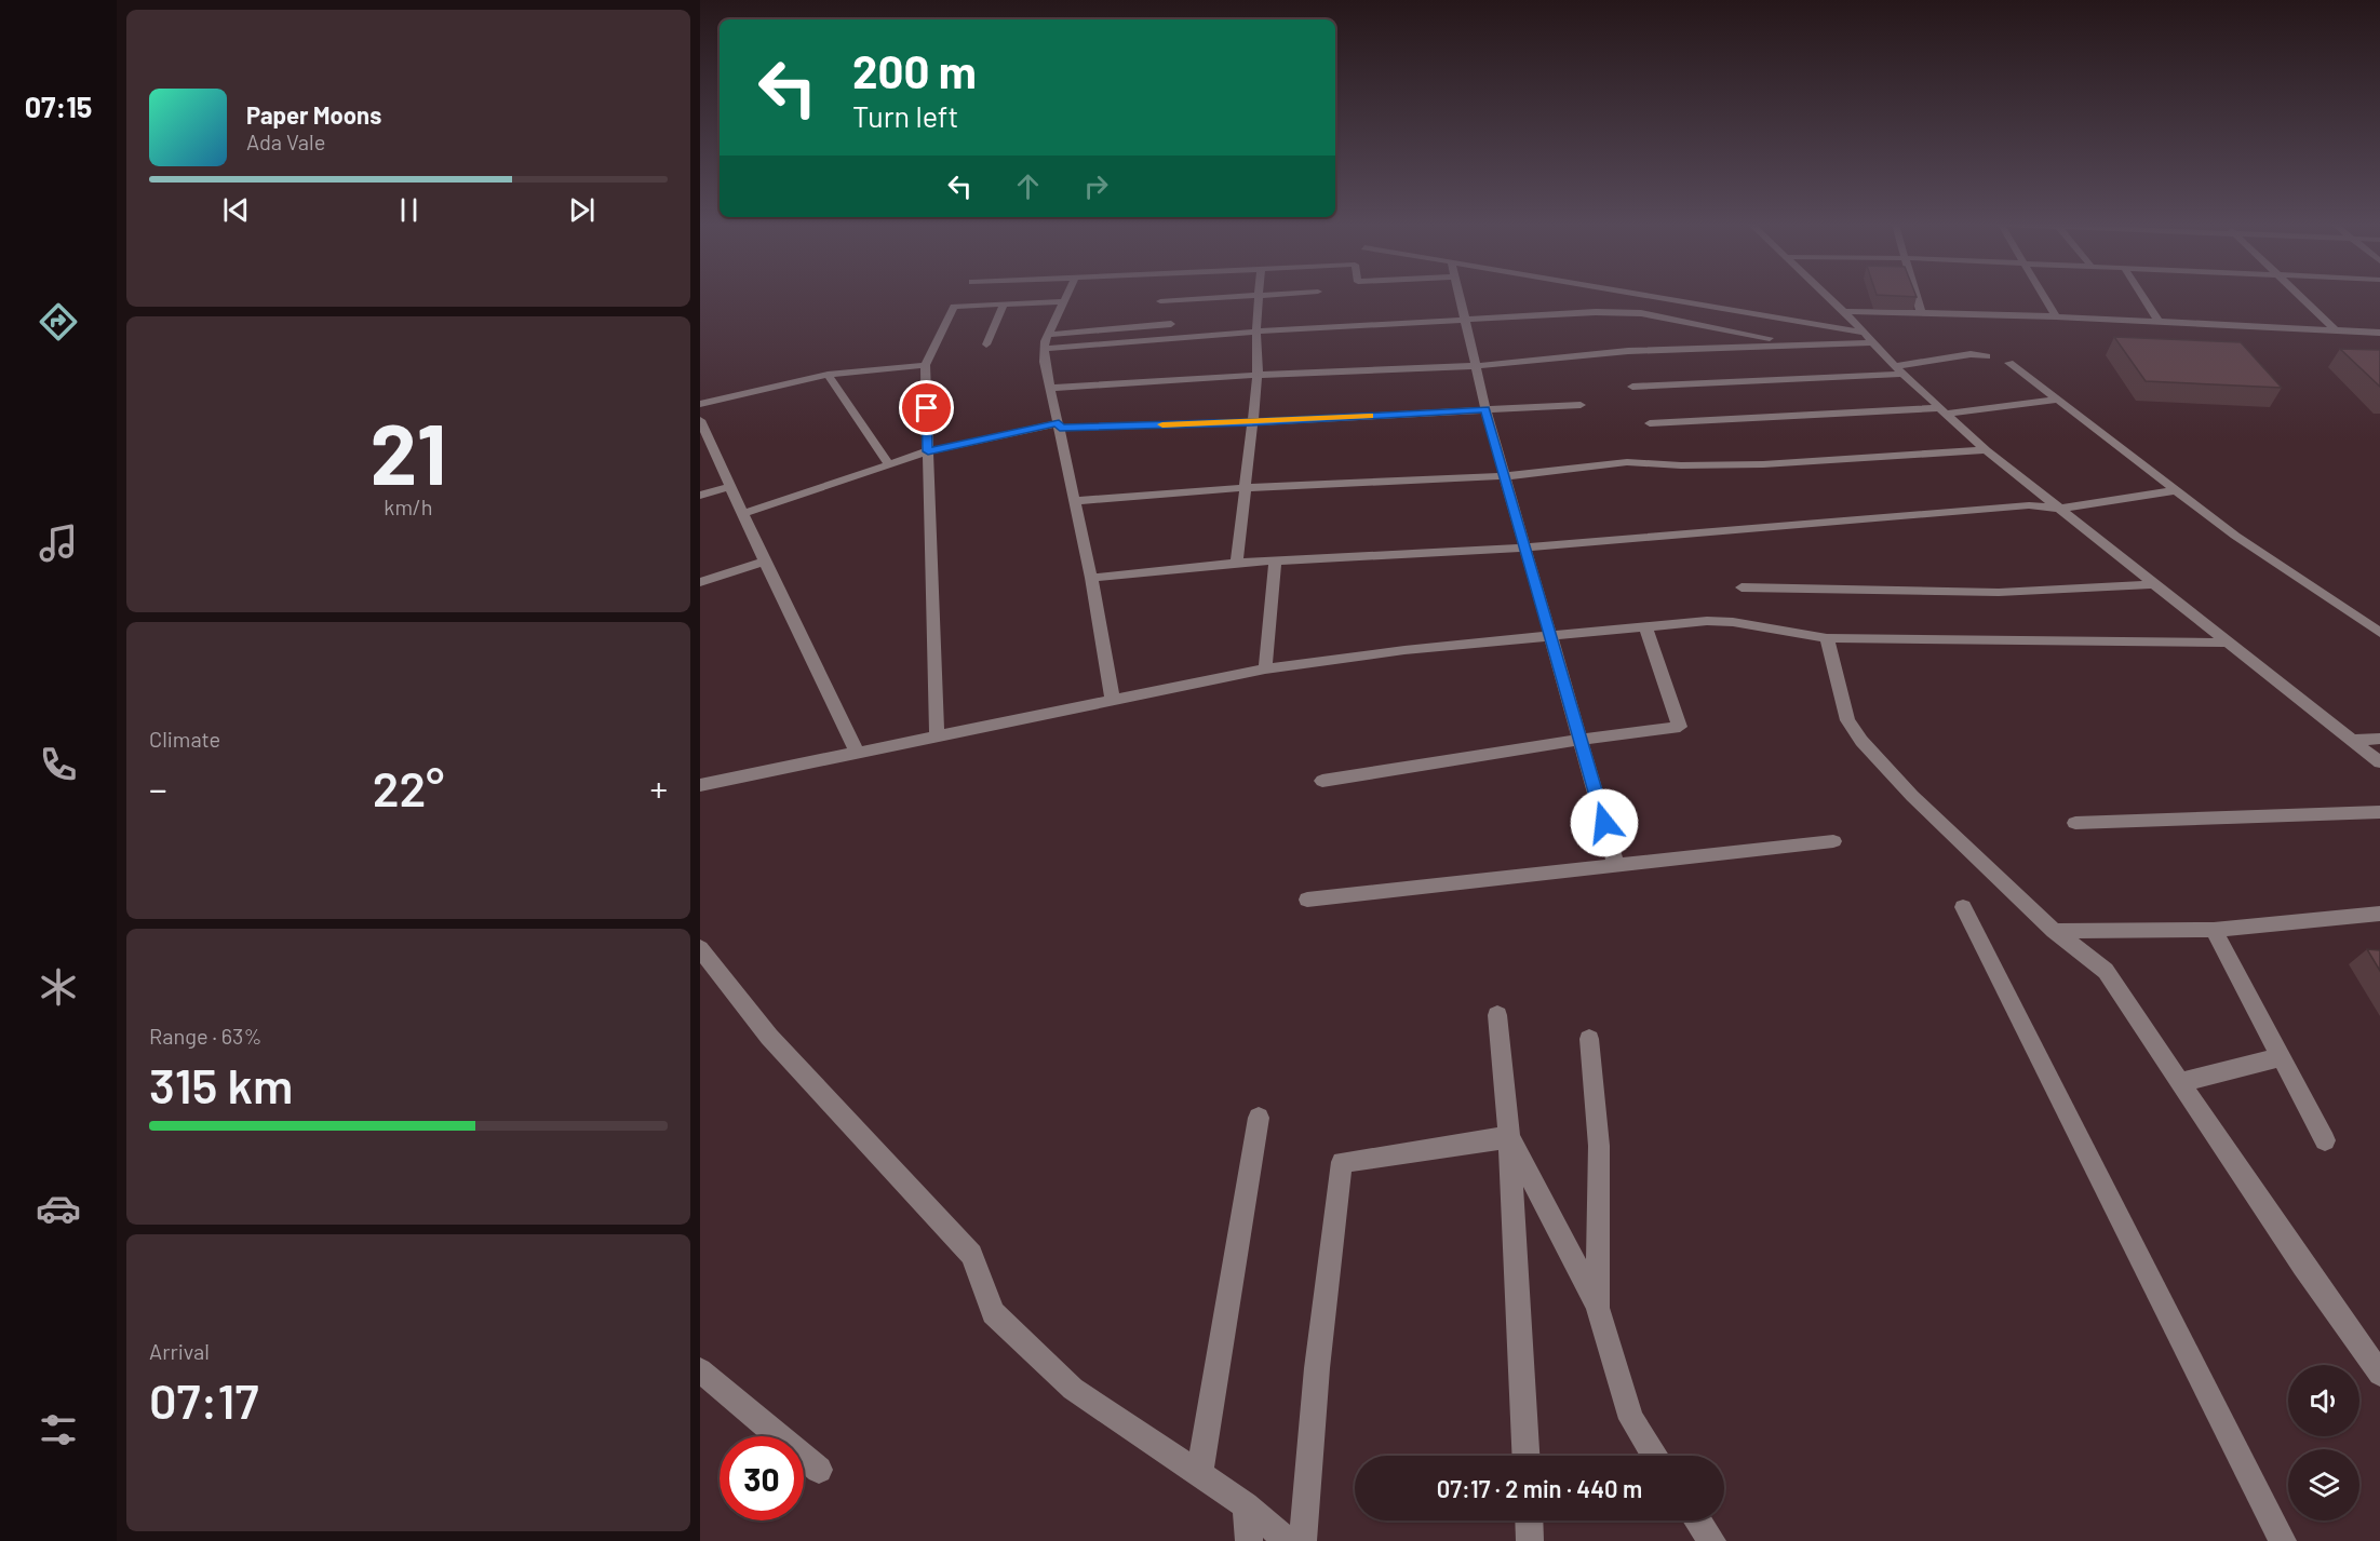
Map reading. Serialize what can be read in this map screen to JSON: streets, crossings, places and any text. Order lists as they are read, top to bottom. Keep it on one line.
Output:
{"page":{"tabs":"07:15","turn":["200 m","Turn left"],"song":["Paper Moons","Ada Vale"],"tile":[["21","km/h"],"Climate",["Range · 63%","315 km"],["Arrival","07:17"]],"heat":["−","22°","+"],"limit":"30","trip":"07:17 · 2 min · 440 m"}}
